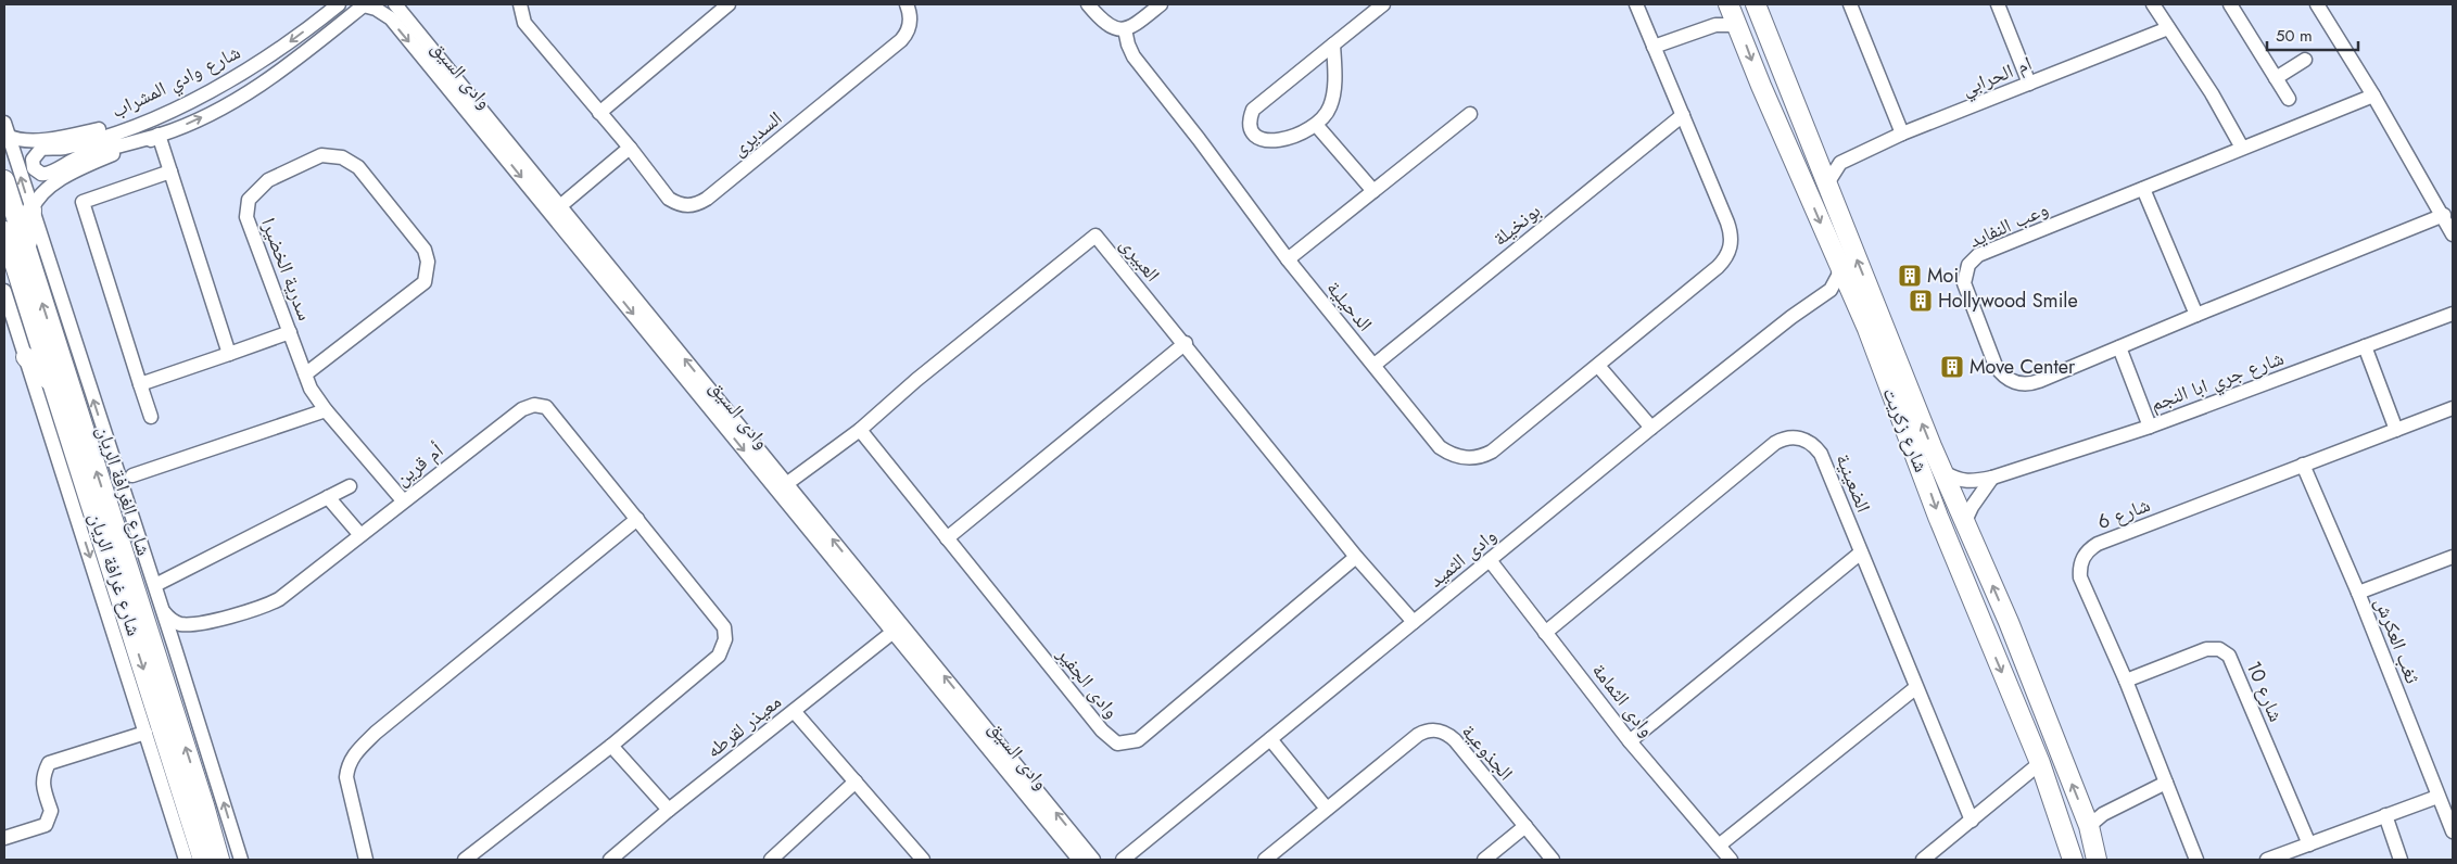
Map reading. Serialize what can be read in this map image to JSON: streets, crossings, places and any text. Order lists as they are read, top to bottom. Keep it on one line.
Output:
{"streets":{"main road":["شارع زكريت","شارع الغرافة الريان"],"street":["وادى السيق","ام الحرابي","شارع وادي المشراب","السديرى","بونخيلة","وعب النفايد","العبيرى","سدرية الخضيرا","الدحيلية","شارع جري ابا النجم","أم قرين","الضعينية","شارع 6","وادى الثميد","شارع غرافة الريان","ثغب العكرش","وادى الجفير","شارع 10","وادى الثمامة","معيذر لقرطه","الجذوعية"]},"crossings":[["وادى السيق","شارع وادي المشراب"],["وادى السيق","العبيرى"],["وادى السيق","معيذر لقرطه"],["شارع وادي المشراب","شارع الغرافة الريان"],["بونخيلة","الدحيلية"],["العبيرى","وادى الثميد"],["العبيرى","وادى الجفير"],["سدرية الخضيرا","أم قرين"],["شارع جري ابا النجم","شارع زكريت"],["الضعينية","وادى الثمامة"],["شارع 6","ثغب العكرش"],["شارع 6","شارع 10"],["وادى الثميد","وادى الثمامة"]],"one_way":["شارع غرافة الريان"],"places":{"building":["Moi","Hollywood Smile","Move Center"]},"scale_bar":"50 m"}
